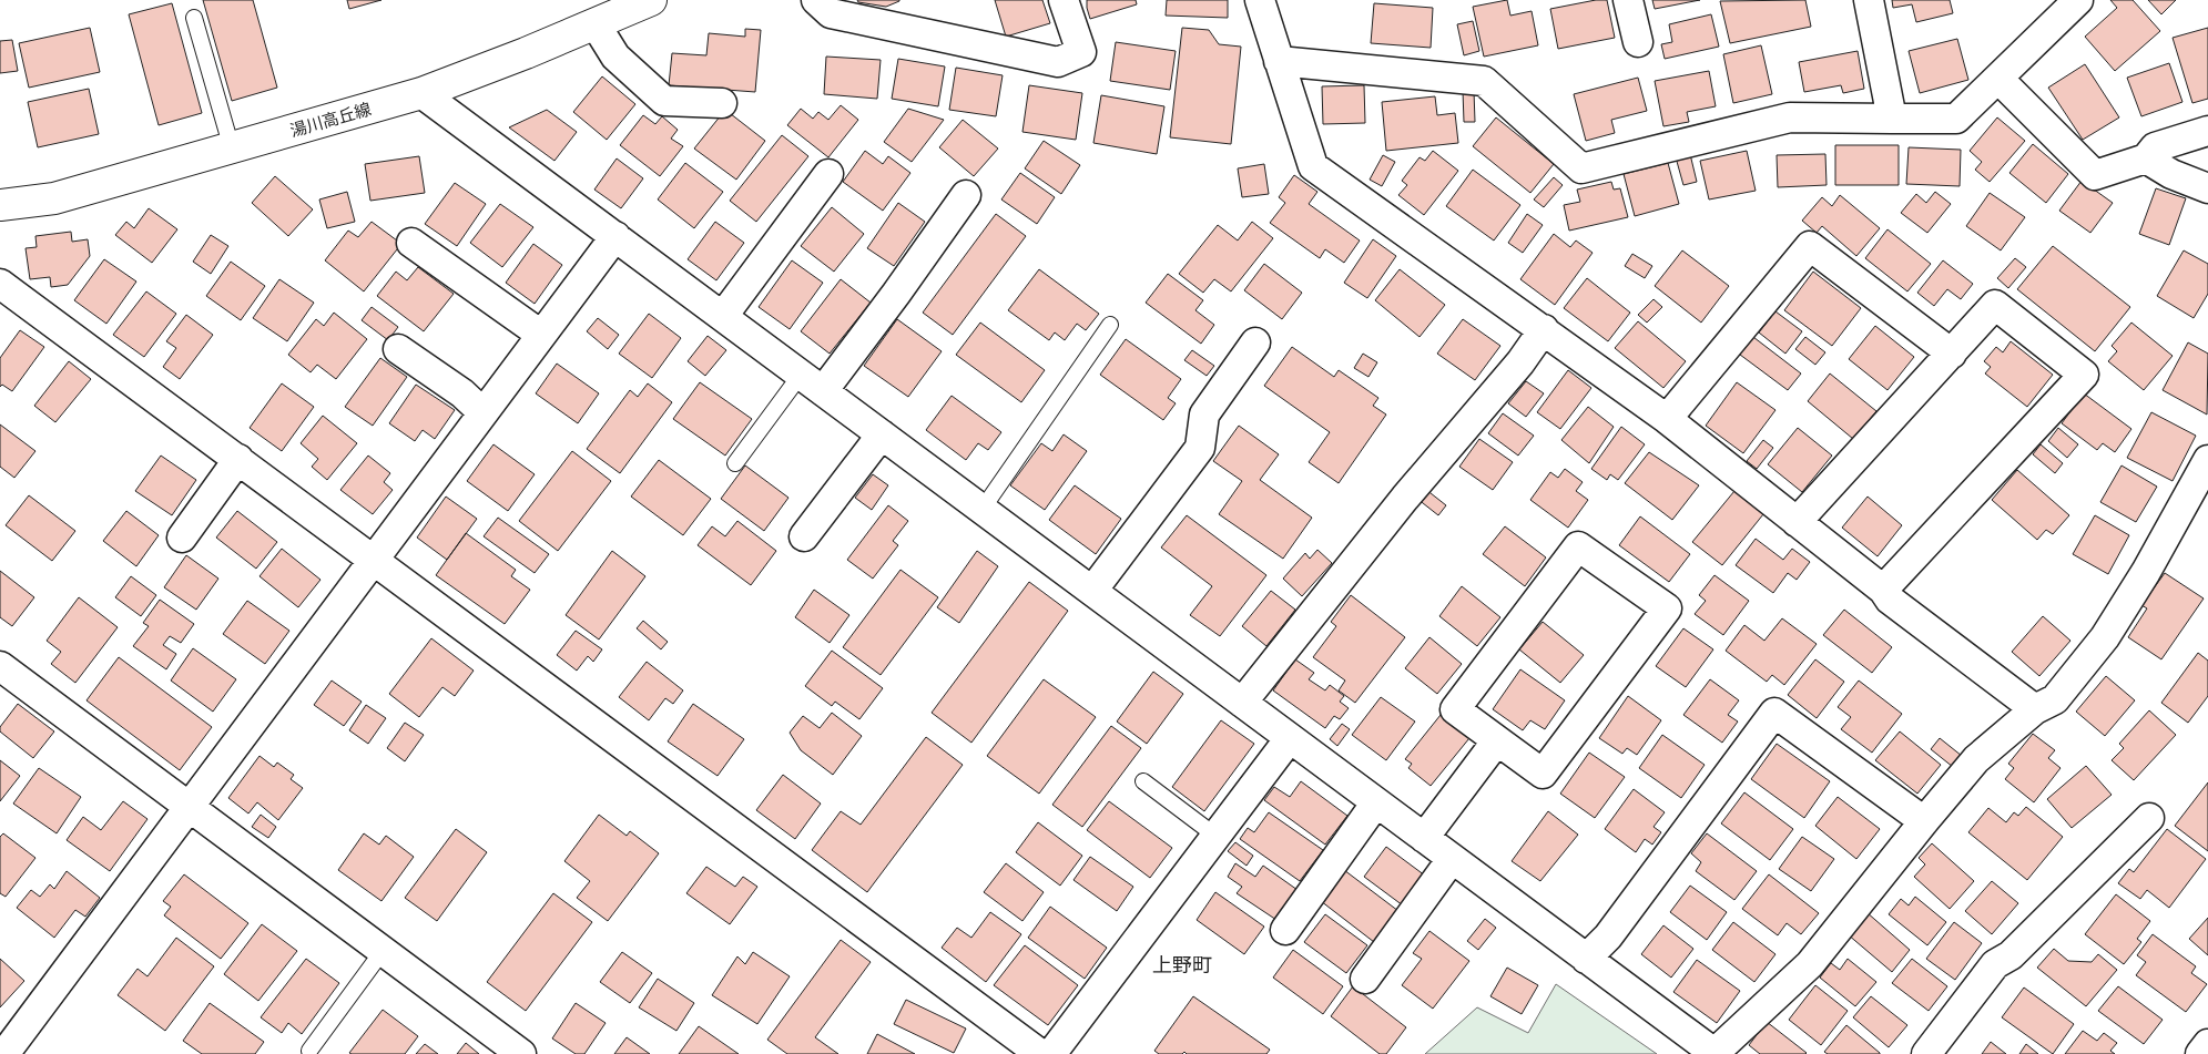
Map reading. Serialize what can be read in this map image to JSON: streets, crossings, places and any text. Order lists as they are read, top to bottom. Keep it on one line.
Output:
{"streets":{"street":["湯川高丘線"]},"districts":["上野町"]}
